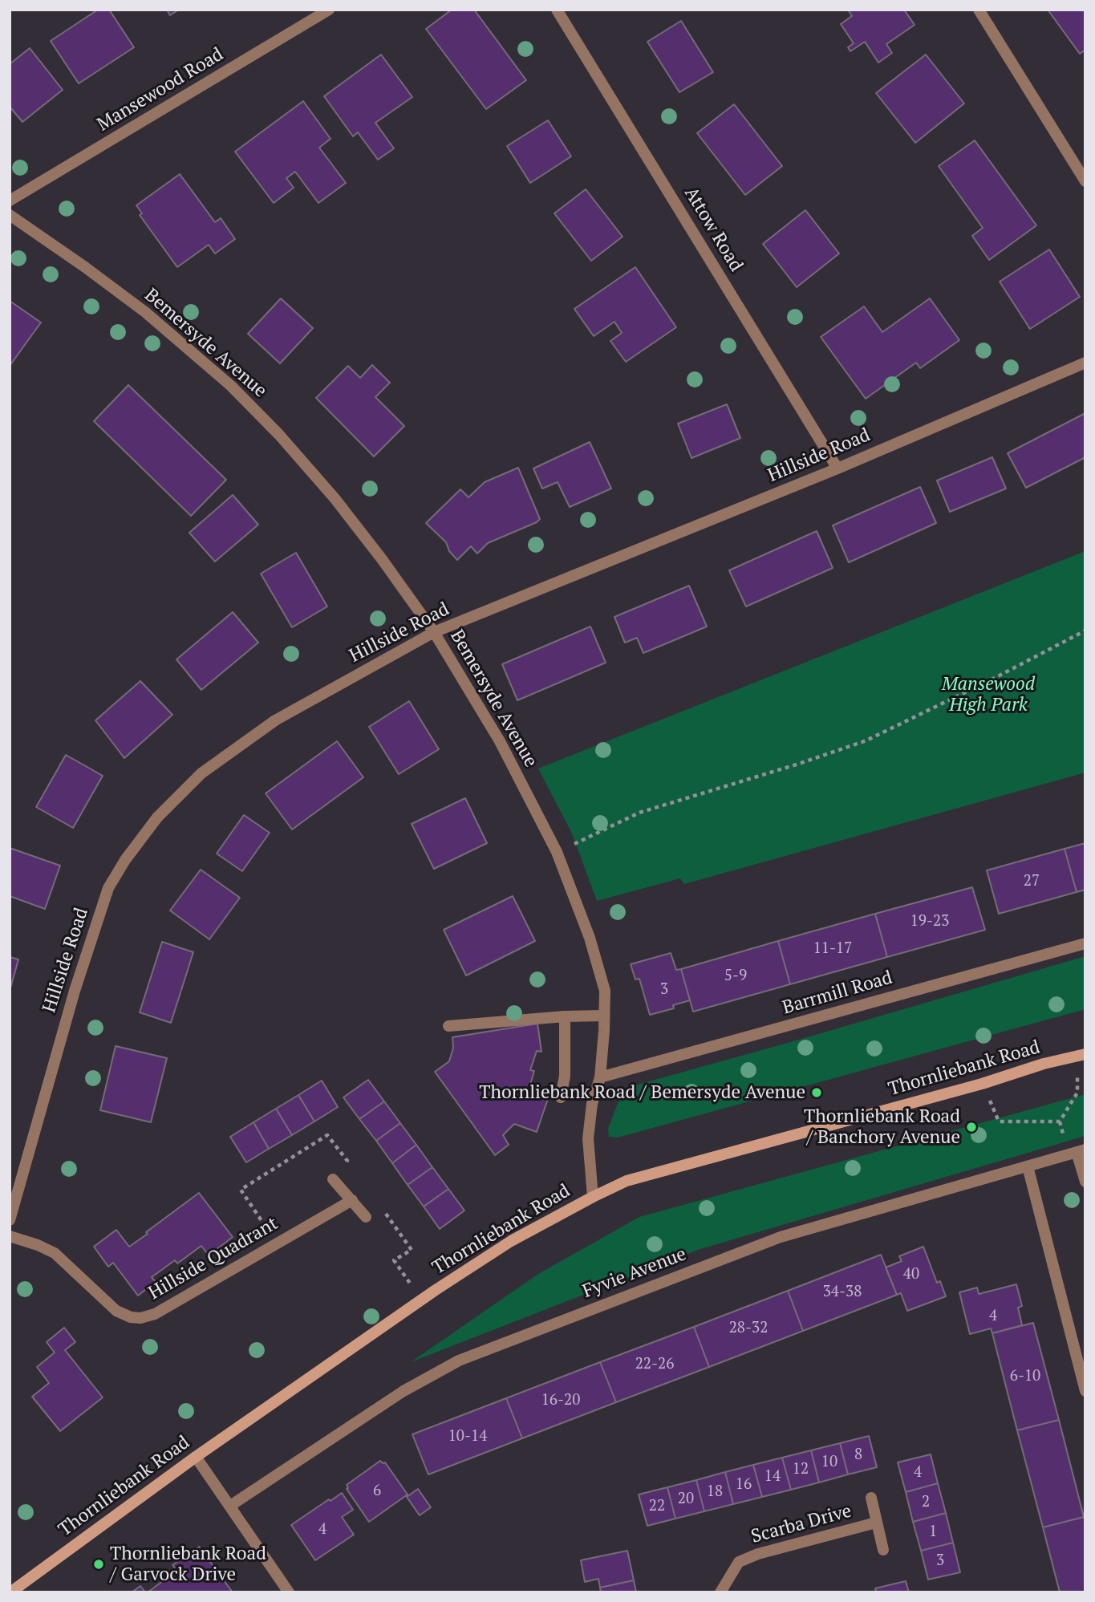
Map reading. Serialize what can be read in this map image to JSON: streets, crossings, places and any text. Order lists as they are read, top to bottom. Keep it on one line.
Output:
{"streets":{"main road":["Thornliebank Road"],"street":["Mansewood Road","Attow Road","Bemersyde Avenue","Hillside Road","Barrmill Road","Hillside Quadrant","Fyvie Avenue","Scarba Drive"]},"crossings":[["Attow Road","Hillside Road"],["Bemersyde Avenue","Hillside Road"],["Bemersyde Avenue","Barrmill Road"],["Bemersyde Avenue","Thornliebank Road"]],"parks":["Mansewood High Park"],"places":["Thornliebank Road / Bemersyde Avenue","Thornliebank Road / Banchory Avenue","Thornliebank Road / Garvock Drive"],"house_numbers":["27","19-23","11-17","5-9","3","40","34-38","4","28-32","22-26","6-10","16-20","10-14","8","10","12","4","14","16","6","18","20","2","22","4","1","3"]}
